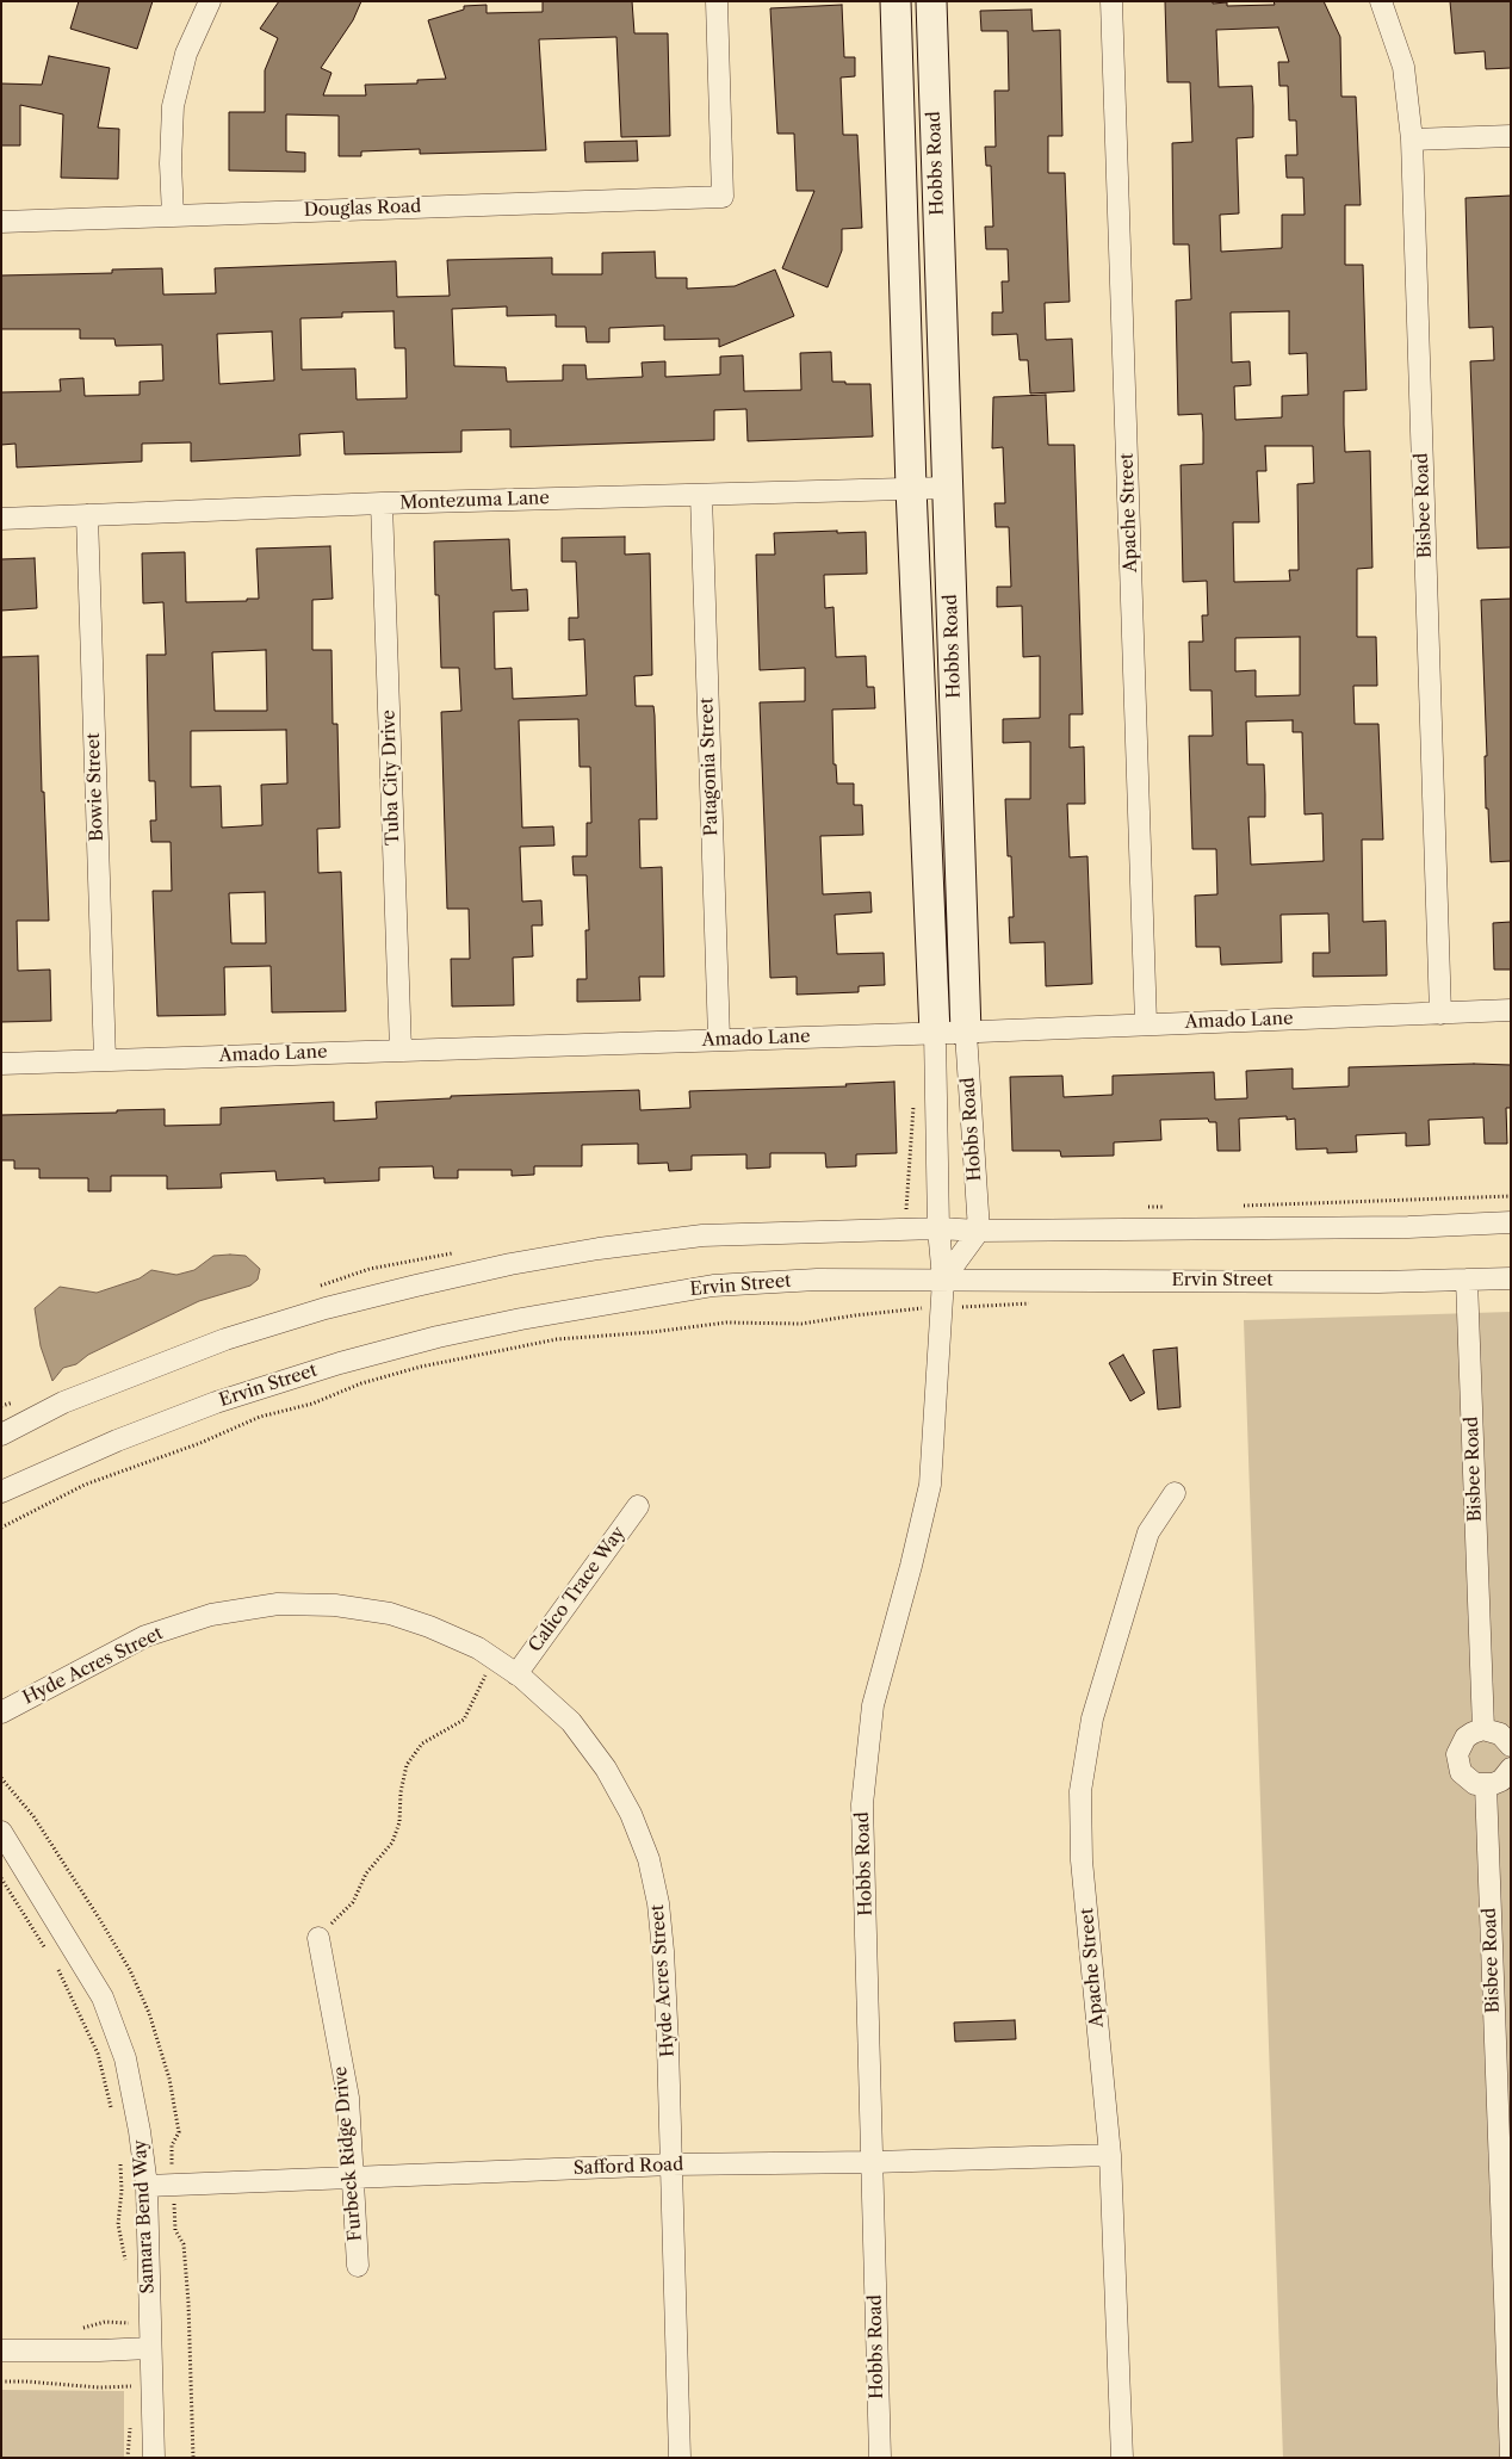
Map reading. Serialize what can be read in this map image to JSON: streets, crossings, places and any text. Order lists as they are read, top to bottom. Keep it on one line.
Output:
{"streets":{"street":["Hobbs Road","Douglas Road","Montezuma Lane","Bisbee Road","Apache Street","Patagonia Street","Tuba City Drive","Bowie Street","Amado Lane","Ervin Street","Calico Trace Way","Hyde Acres Street","Furbeck Ridge Drive","Safford Road","Samara Bend Way"]},"crossings":[["Hobbs Road","Montezuma Lane"],["Hobbs Road","Amado Lane"],["Hobbs Road","Ervin Street"],["Hobbs Road","Safford Road"],["Montezuma Lane","Patagonia Street"],["Montezuma Lane","Tuba City Drive"],["Montezuma Lane","Bowie Street"],["Bisbee Road","Amado Lane"],["Bisbee Road","Ervin Street"],["Apache Street","Amado Lane"],["Apache Street","Safford Road"],["Patagonia Street","Amado Lane"],["Tuba City Drive","Amado Lane"],["Bowie Street","Amado Lane"],["Calico Trace Way","Hyde Acres Street"],["Hyde Acres Street","Safford Road"],["Furbeck Ridge Drive","Safford Road"],["Safford Road","Samara Bend Way"]]}
